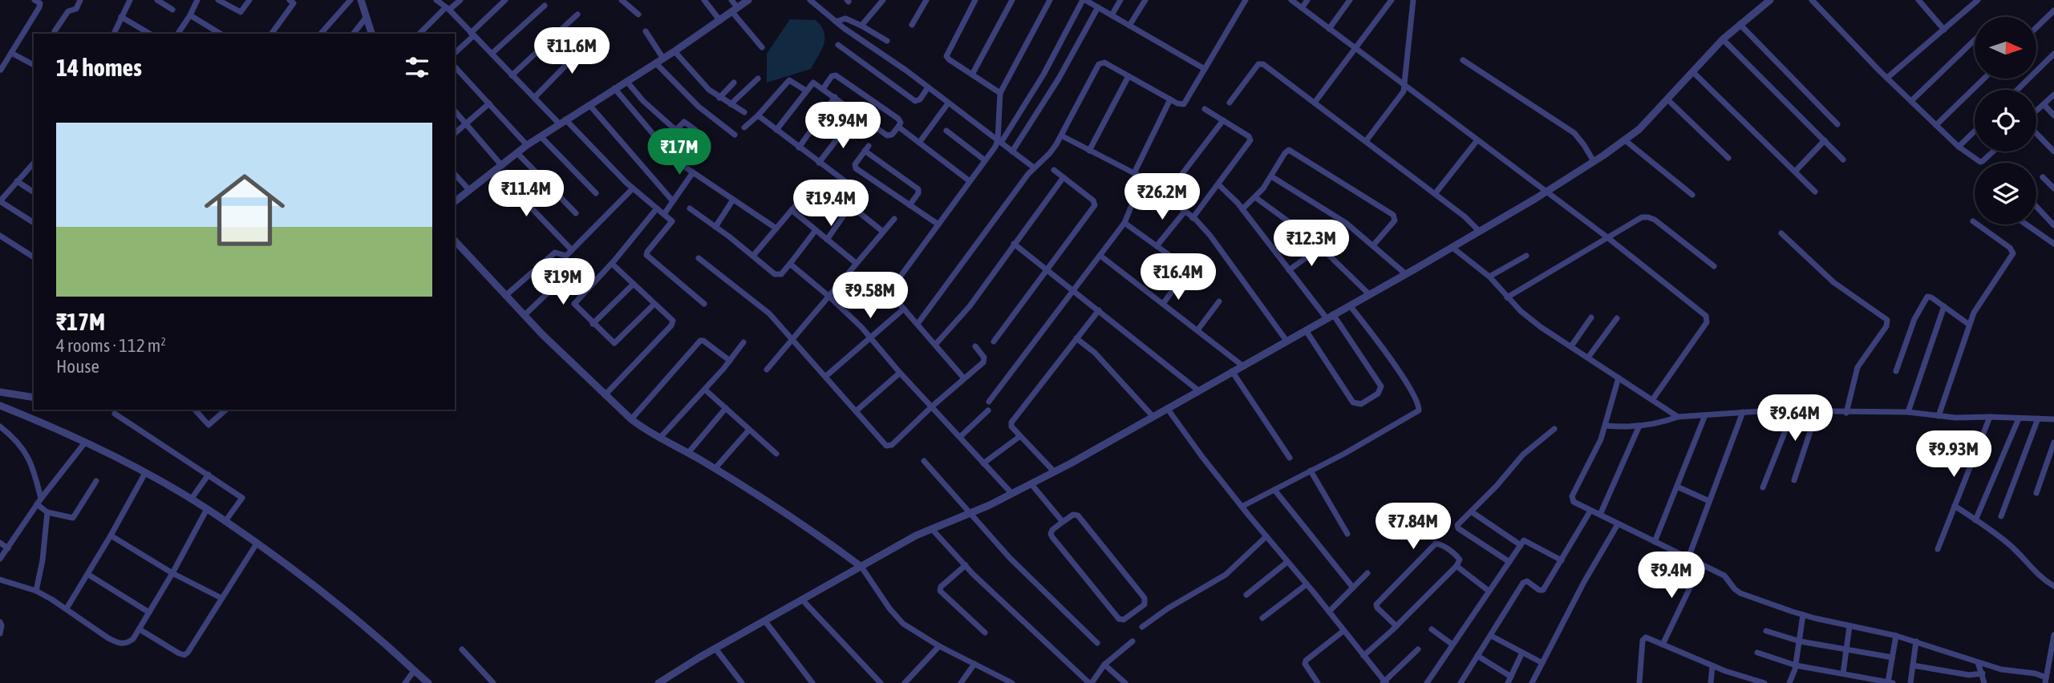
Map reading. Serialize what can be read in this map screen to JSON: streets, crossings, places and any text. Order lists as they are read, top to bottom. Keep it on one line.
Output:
{"north":"right","page":{"price":["₹11.6M","₹9.94M","₹17M","₹11.4M","₹26.2M","₹19.4M","₹12.3M","₹16.4M","₹19M","₹9.58M","₹9.64M","₹9.93M","₹7.84M","₹9.4M"],"heading":"14 homes","list":[{"name":"₹17M","note":"4 rooms · 112 m² · House"}]}}
